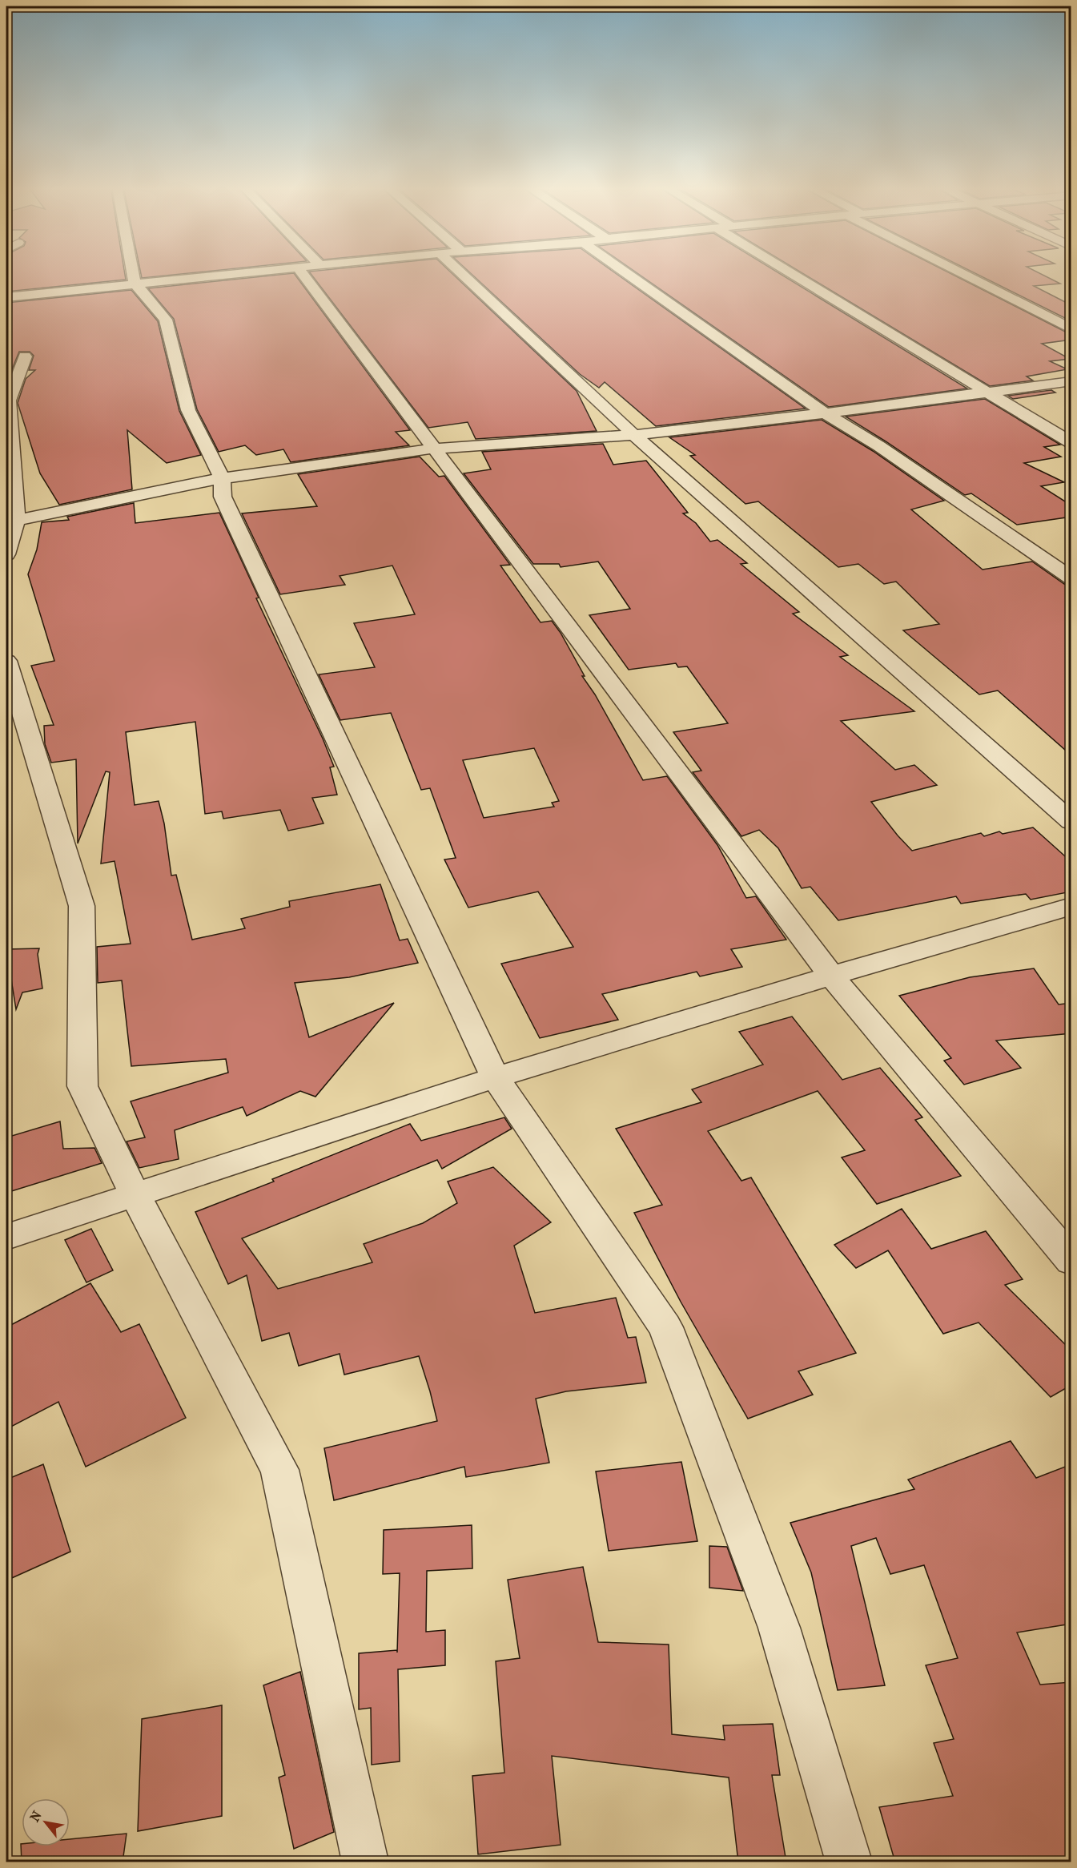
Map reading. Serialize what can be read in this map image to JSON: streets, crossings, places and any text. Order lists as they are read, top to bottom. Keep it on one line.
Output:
{"north":"top left"}
